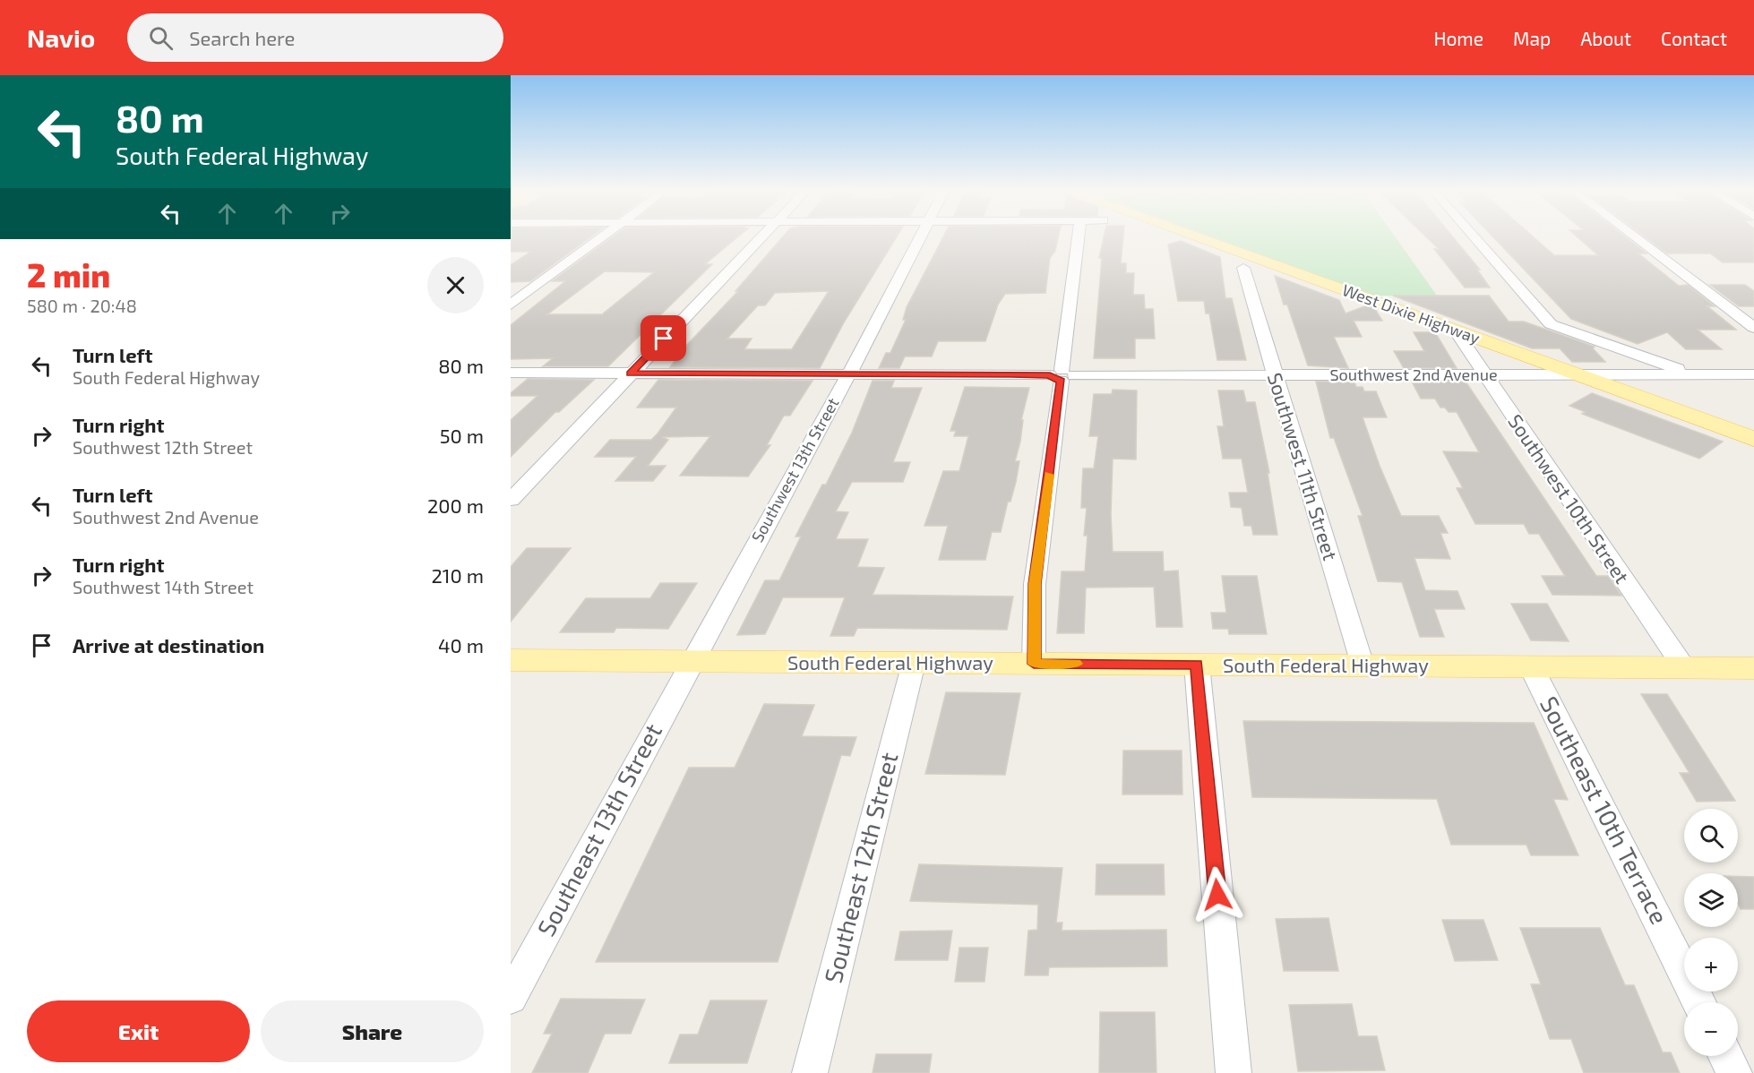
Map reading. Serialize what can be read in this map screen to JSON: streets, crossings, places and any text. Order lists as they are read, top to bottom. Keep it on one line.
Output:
{"streets":{"main road":["West Dixie Highway","South Federal Highway"],"street":["Southwest 2nd Avenue","Southwest 11th Street","Southwest 13th Street","Southwest 10th Street","Southeast 10th Terrace","Southeast 13th Street","Southeast 12th Street"]},"crossings":[["West Dixie Highway","Southwest 2nd Avenue"],["West Dixie Highway","Southwest 10th Street"],["Southwest 2nd Avenue","Southwest 11th Street"],["Southwest 2nd Avenue","Southwest 13th Street"],["Southwest 2nd Avenue","Southwest 10th Street"],["Southwest 11th Street","South Federal Highway"],["Southwest 13th Street","South Federal Highway"],["Southwest 13th Street","Southeast 13th Street"],["Southwest 10th Street","South Federal Highway"],["South Federal Highway","Southeast 10th Terrace"],["South Federal Highway","Southeast 13th Street"],["South Federal Highway","Southeast 12th Street"]],"page":{"header":"Navio","search":"Search here","nav":["Home","Map","About","Contact"],"turn":["80 m","South Federal Highway"],"heading":["2 min","580 m · 20:48"],"list":[{"name":"Turn left","note":"South Federal Highway","value":"80 m"},{"name":"Turn right","note":"Southwest 12th Street","value":"50 m"},{"name":"Turn left","note":"Southwest 2nd Avenue","value":"200 m"},{"name":"Turn right","note":"Southwest 14th Street","value":"210 m"},{"name":"Arrive at destination","value":"40 m"}],"map_buttons":["+","−"],"buttons":["Exit","Share"]}}
